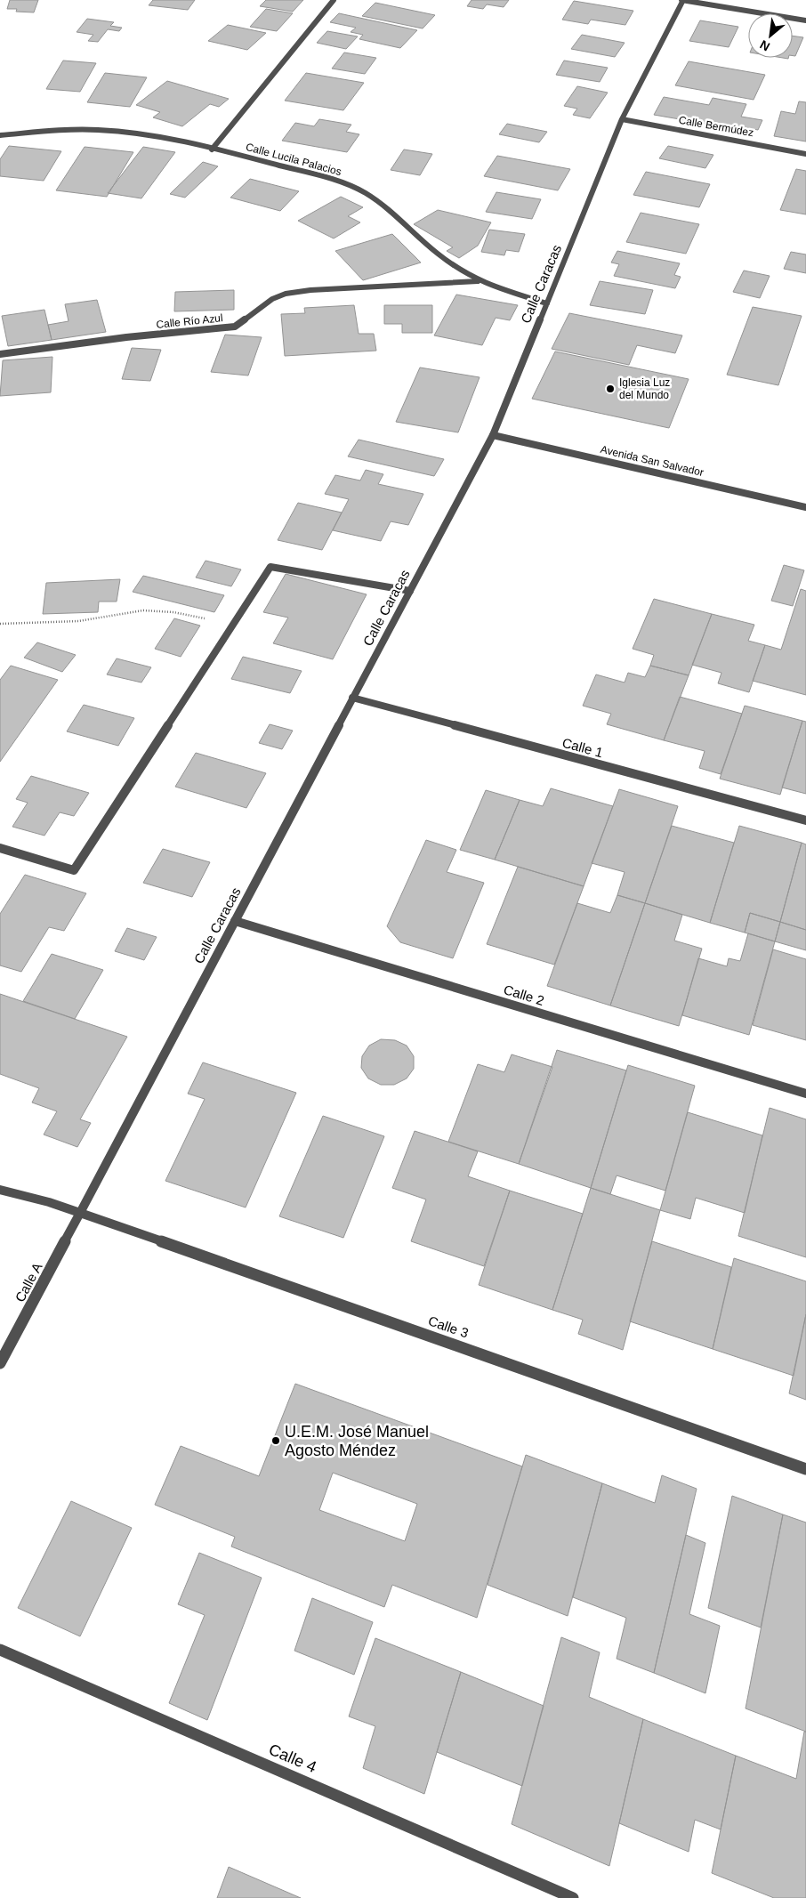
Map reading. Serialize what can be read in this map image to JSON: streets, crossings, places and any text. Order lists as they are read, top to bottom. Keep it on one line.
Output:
{"streets":{"street":["Calle Bermúdez","Calle Lucila Palacios","Calle Caracas","Calle Río Azul","Avenida San Salvador","Calle 1","Calle 2","Calle A","Calle 3","Calle 4"]},"crossings":[["Calle Bermúdez","Calle Caracas"],["Calle Lucila Palacios","Calle Caracas"],["Calle Lucila Palacios","Calle Río Azul"],["Calle Caracas","Avenida San Salvador"],["Calle Caracas","Calle 1"],["Calle Caracas","Calle 2"],["Calle Caracas","Calle A"],["Calle Caracas","Calle 3"],["Calle A","Calle 3"]],"places":["Iglesia Luz del Mundo","U.E.M. José Manuel Agosto Méndez"],"north":"bottom left"}
